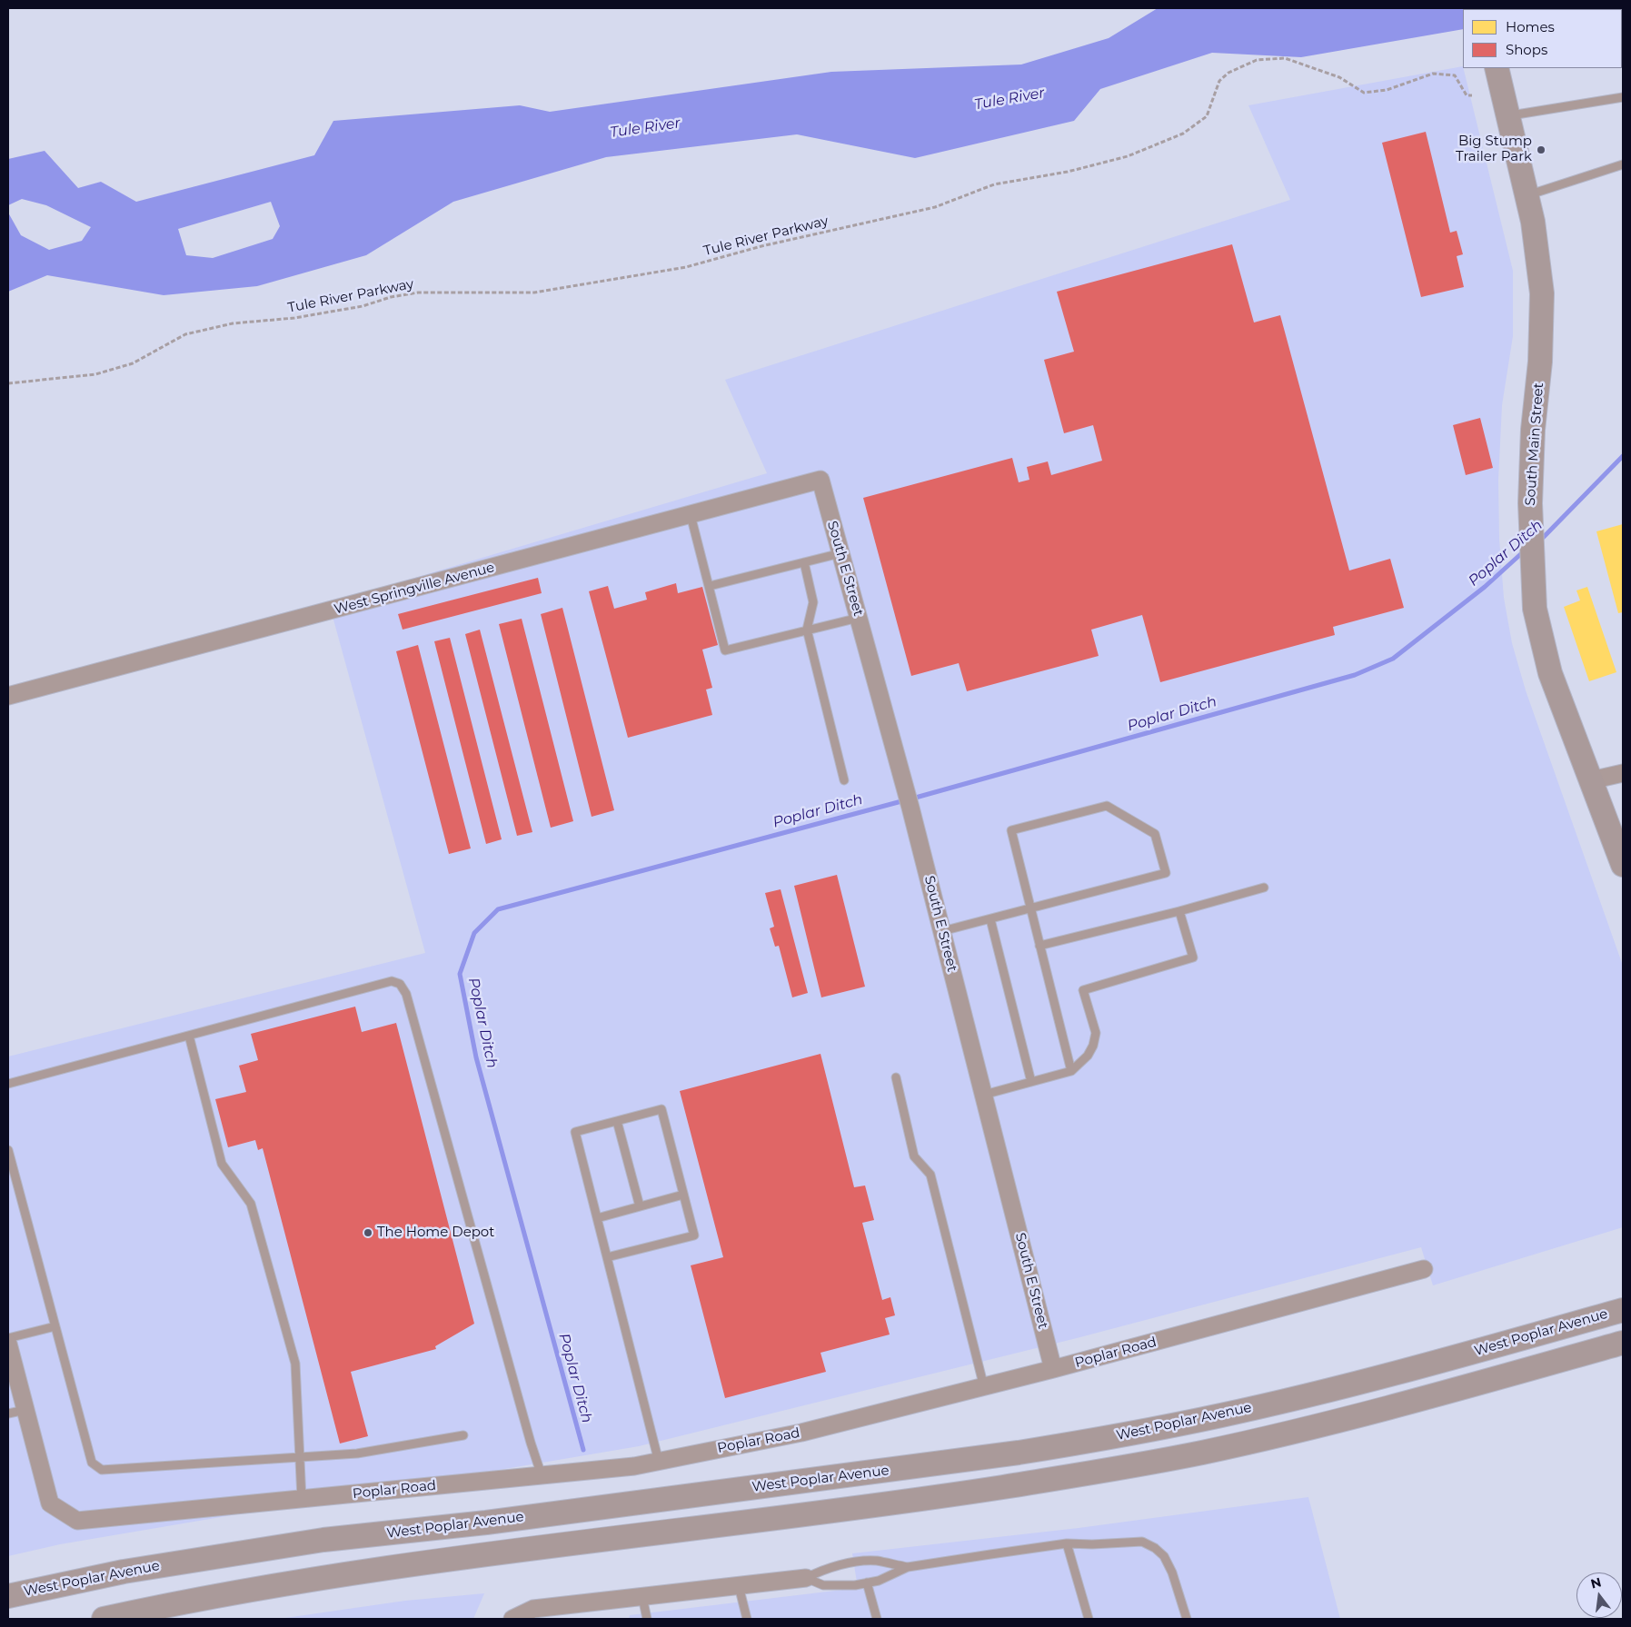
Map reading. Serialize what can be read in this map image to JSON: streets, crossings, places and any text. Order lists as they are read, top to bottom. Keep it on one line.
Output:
{"streets":{"main road":["South Main Street","West Poplar Avenue"],"street":["South E Street","West Springville Avenue","Poplar Road"],"path":["Tule River Parkway"]},"crossings":[["South E Street","West Springville Avenue"],["South E Street","Poplar Road"]],"water":["Tule River","Poplar Ditch"],"places":["Big Stump Trailer Park","The Home Depot"],"legend":["Homes","Shops"],"north":"top"}
